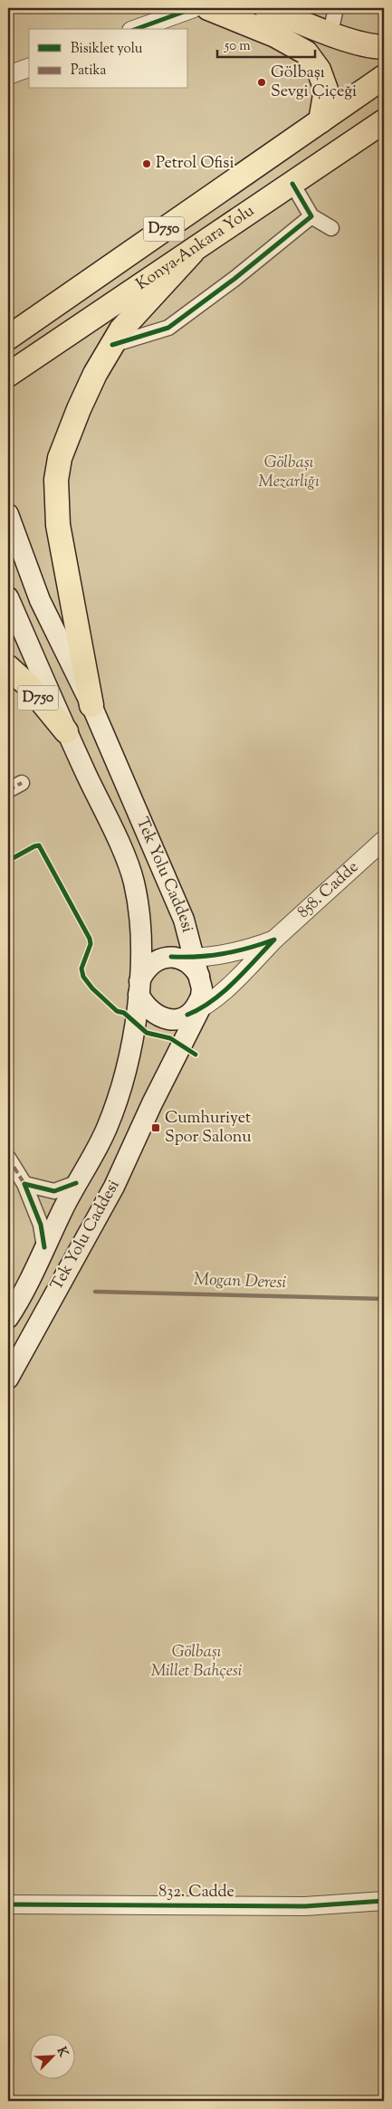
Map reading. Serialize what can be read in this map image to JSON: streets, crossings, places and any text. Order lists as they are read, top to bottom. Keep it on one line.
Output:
{"streets":{"highway":["D750","Konya-Ankara Yolu"],"main road":["Tek Yolu Caddesi"],"street":["858. Cadde","832. Cadde"]},"crossings":[["D750","Tek Yolu Caddesi"],["Tek Yolu Caddesi","858. Cadde"]],"water":["Mogan Deresi"],"parks":["Gölbaşı Mezarlığı","Gölbaşı Millet Bahçesi"],"places":{"other":["Gölbaşı Sevgi Çiçeği","Petrol Ofisi"],"transit":["Cumhuriyet Spor Salonu"]},"legend":["Bisiklet yolu","Patika"],"scale_bar":"50 m","north":"top right"}
